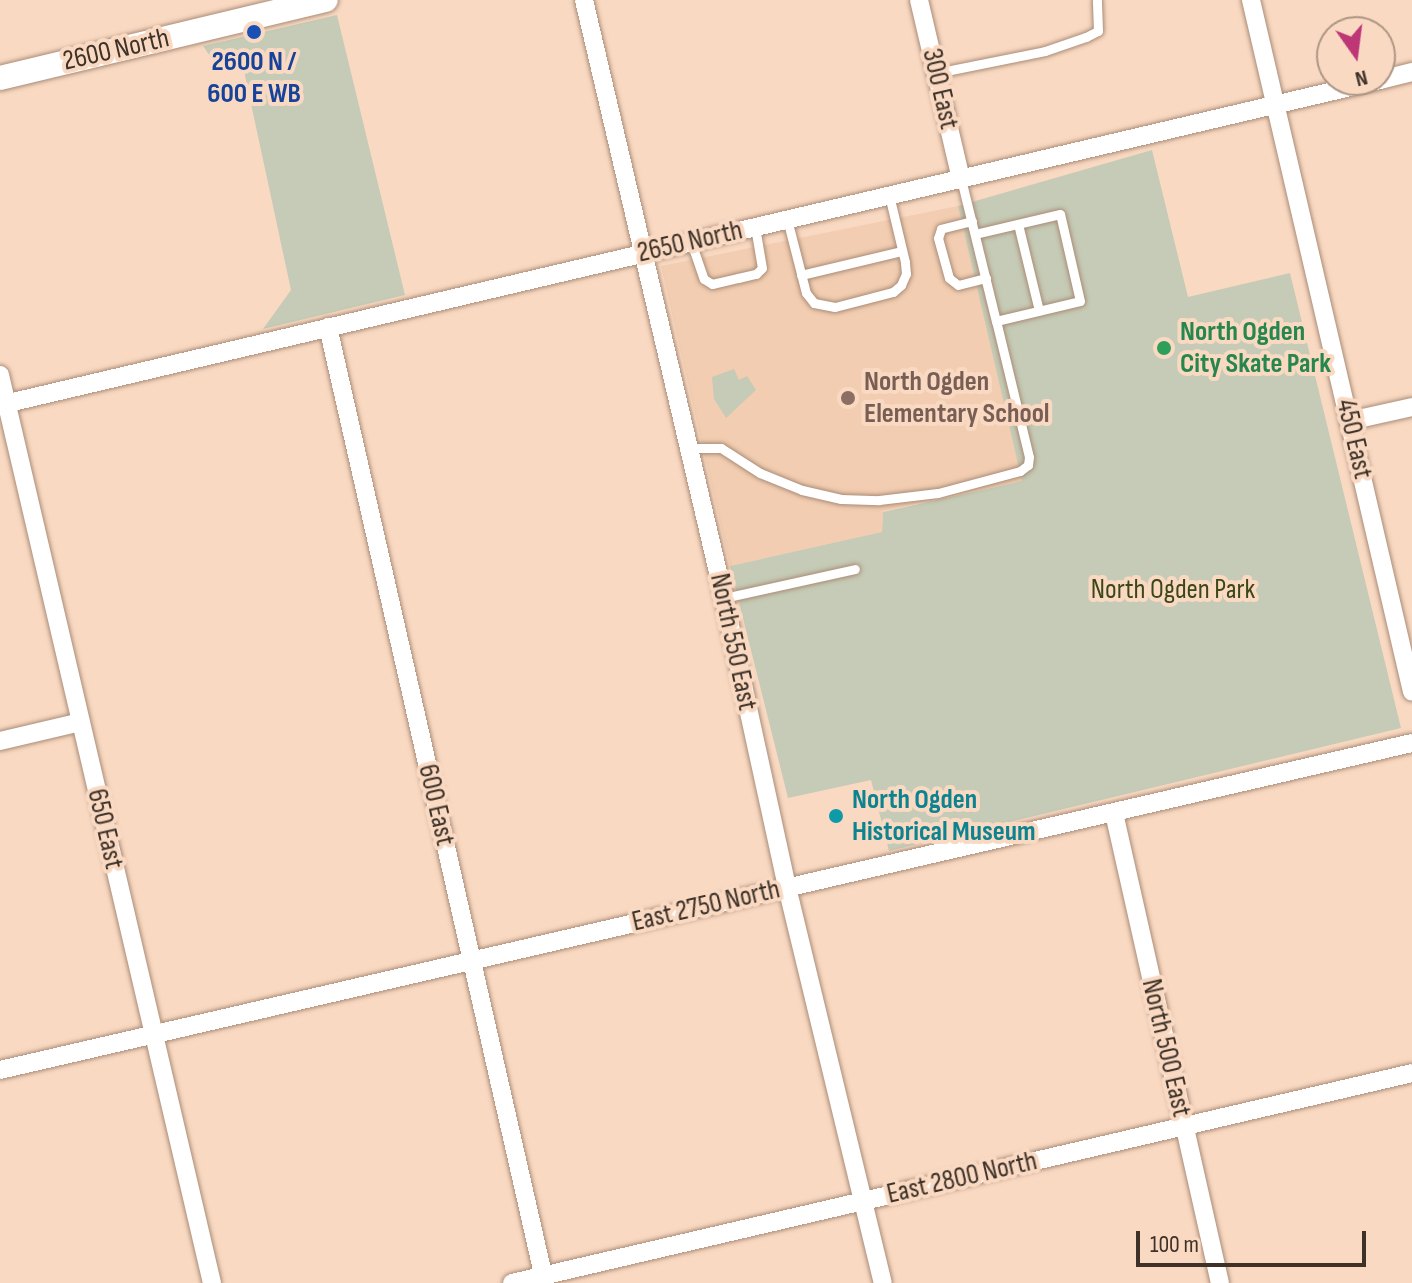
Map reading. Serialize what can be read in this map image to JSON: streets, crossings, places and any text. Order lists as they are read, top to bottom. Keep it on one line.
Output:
{"streets":{"main road":["2600 North"],"street":["300 East","2650 North","450 East","North 550 East","600 East","650 East","East 2750 North","North 500 East","East 2800 North"]},"crossings":[["300 East","2650 North"],["2650 North","450 East"],["2650 North","North 550 East"],["2650 North","600 East"],["2650 North","650 East"],["North 550 East","East 2750 North"],["North 550 East","East 2800 North"],["600 East","East 2750 North"],["600 East","East 2800 North"],["650 East","East 2750 North"],["East 2750 North","North 500 East"],["North 500 East","East 2800 North"]],"parks":["North Ogden Park"],"places":["2600 N / 600 E WB","North Ogden City Skate Park","North Ogden Elementary School","North Ogden Historical Museum"],"scale_bar":"100 m","north":"bottom"}
